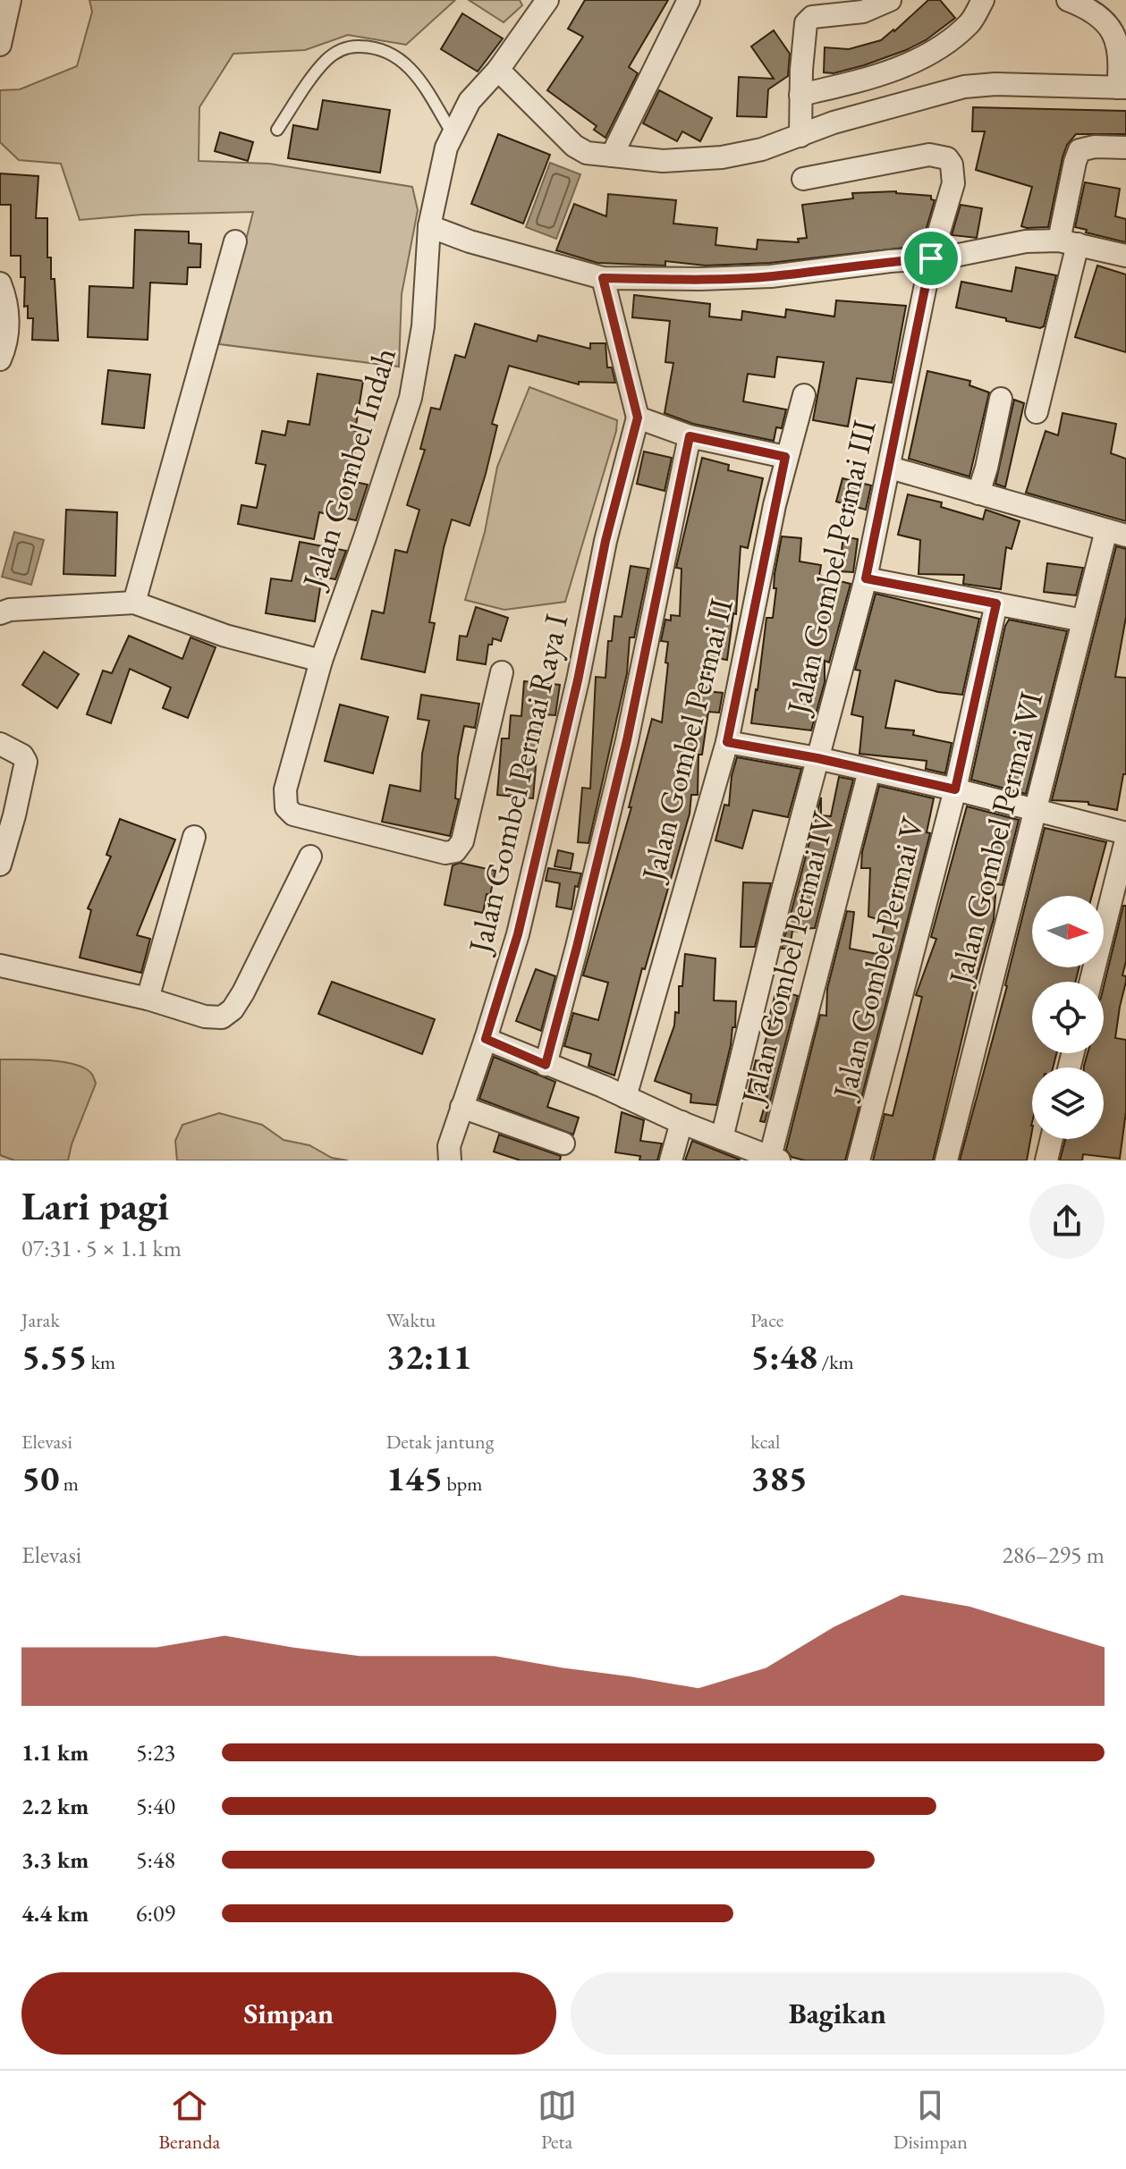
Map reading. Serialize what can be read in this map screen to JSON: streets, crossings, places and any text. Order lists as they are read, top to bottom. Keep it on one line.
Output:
{"streets":{"street":["Jalan Gombel Indah","Jalan Gombel Permai III","Jalan Gombel Permai II","Jalan Gombel Permai Raya I","Jalan Gombel Permai VI","Jalan Gombel Permai IV","Jalan Gombel Permai V"]},"north":"right","page":{"heading":["Lari pagi","07:31 · 5 × 1.1 km"],"stats":[["Jarak","5.55 km"],["Waktu","32:11"],["Pace","5:48 /km"],["Elevasi","50 m"],["Detak jantung","145 bpm"],["kcal","385"]],"chart":["Elevasi","286–295 m"],"list":[{"name":"1.1 km","note":"5:23"},{"name":"2.2 km","note":"5:40"},{"name":"3.3 km","note":"5:48"},{"name":"4.4 km","note":"6:09"}],"buttons":["Simpan","Bagikan"],"tabs":["Beranda","Peta","Disimpan"]}}
